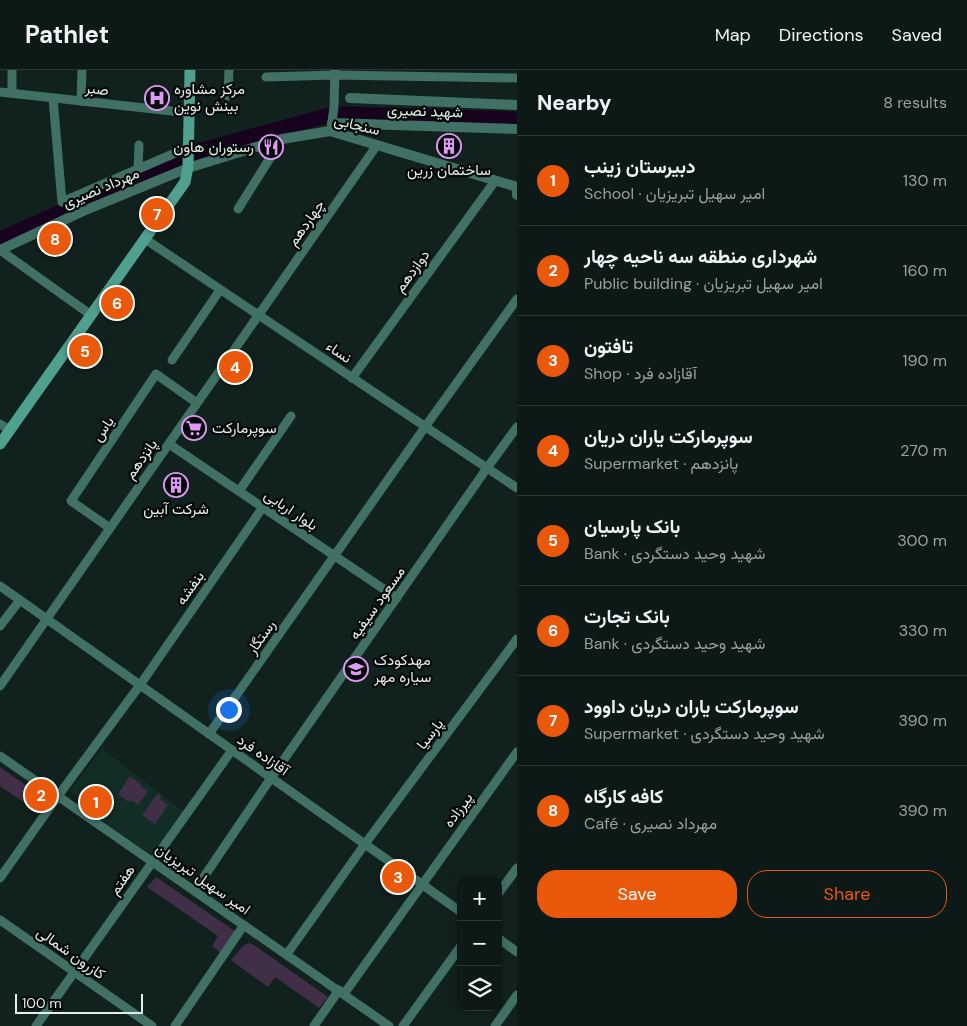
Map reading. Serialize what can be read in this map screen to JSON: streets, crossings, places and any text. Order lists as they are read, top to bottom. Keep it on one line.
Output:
{"streets":{"street":["صبر","شهید نصیری","سنجابی","مهرداد نصیری","چهاردهم","دوازدهم","نساء","یاس","پانزدهم","بلوار اربابی","بنفشه","مسعود سیفیه","رستگار","پارسیا","آقازاده فرد","پیرزاده","امیر سهیل تبریزیان","هفتم","کازرون شمالی"]},"crossings":[["شهید نصیری","سنجابی"],["سنجابی","مهرداد نصیری"],["سنجابی","چهاردهم"],["سنجابی","دوازدهم"],["چهاردهم","نساء"],["چهاردهم","پانزدهم"],["دوازدهم","نساء"],["نساء","پانزدهم"],["نساء","مسعود سیفیه"],["نساء","رستگار"],["یاس","پانزدهم"],["پانزدهم","بلوار اربابی"],["پانزدهم","آقازاده فرد"],["بلوار اربابی","بنفشه"],["بلوار اربابی","مسعود سیفیه"],["بلوار اربابی","رستگار"],["بنفشه","آقازاده فرد"],["بنفشه","امیر سهیل تبریزیان"],["مسعود سیفیه","آقازاده فرد"],["مسعود سیفیه","امیر سهیل تبریزیان"],["رستگار","آقازاده فرد"],["پارسیا","آقازاده فرد"],["پارسیا","امیر سهیل تبریزیان"],["آقازاده فرد","پیرزاده"],["آقازاده فرد","هفتم"],["پیرزاده","امیر سهیل تبریزیان"],["امیر سهیل تبریزیان","هفتم"],["هفتم","کازرون شمالی"]],"places":{"hospital":["مرکز مشاوره بینش نوین"],"building":["ساختمان زرین","شرکت آبین"],"restaurant":["رستوران هاون"],"supermarket":["سوپرمارکت"],"school or university":["مهدکودک سیاره مهر"]},"scale_bar":"100 m","page":{"header":"Pathlet","nav":["Map","Directions","Saved"],"heading":["Nearby","8 results"],"list":[{"mark":"1","name":"دبیرستان زینب","note":"School · امیر سهیل تبریزیان","value":"130 m"},{"mark":"2","name":"شهرداری منطقه سه ناحیه چهار","note":"Public building · امیر سهیل تبریزیان","value":"160 m"},{"mark":"3","name":"تافتون","note":"Shop · آقازاده فرد","value":"190 m"},{"mark":"4","name":"سوپرمارکت یاران دریان","note":"Supermarket · پانزدهم","value":"270 m"},{"mark":"5","name":"بانک پارسیان","note":"Bank · شهید وحید دستگردی","value":"300 m"},{"mark":"6","name":"بانک تجارت","note":"Bank · شهید وحید دستگردی","value":"330 m"},{"mark":"7","name":"سوپرمارکت یاران دریان داوود","note":"Supermarket · شهید وحید دستگردی","value":"390 m"},{"mark":"8","name":"کافه کارگاه","note":"Café · مهرداد نصیری","value":"390 m"}],"pins":["7","8","6","5","4","2","1","3"],"buttons":["Save","Share"],"map_buttons":["+","−"],"scale":"100 m"}}
